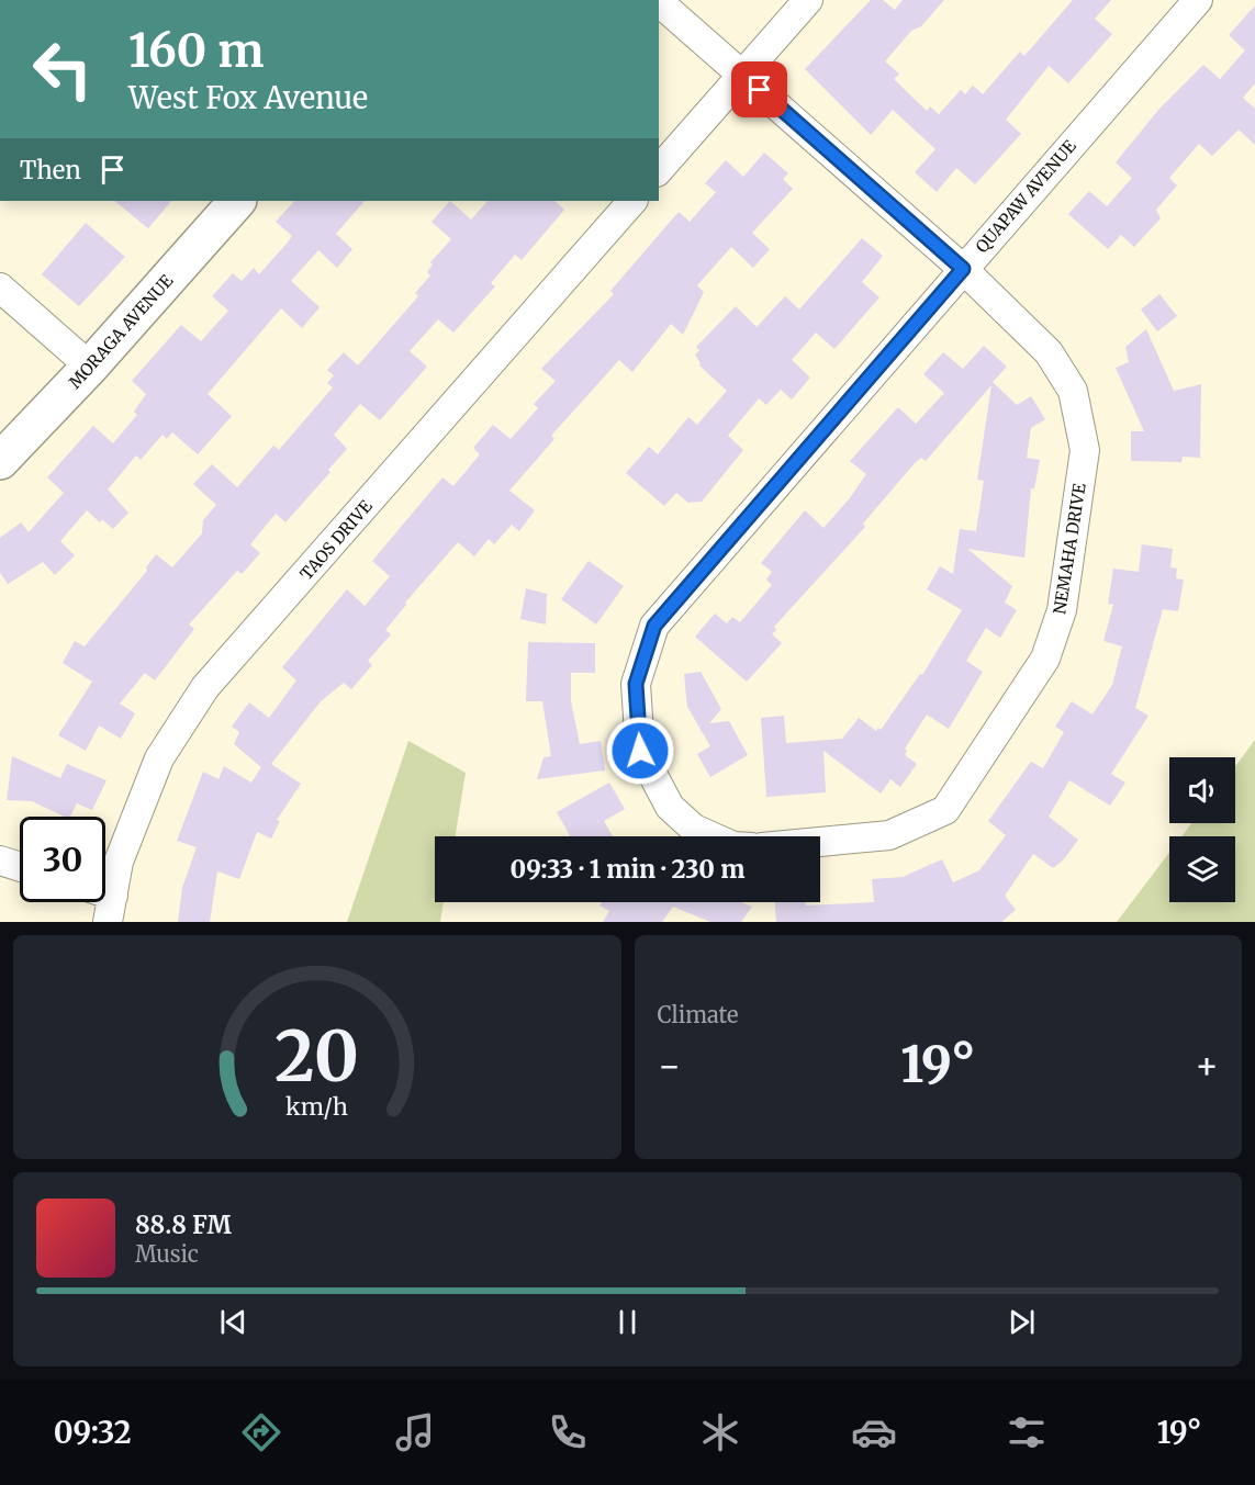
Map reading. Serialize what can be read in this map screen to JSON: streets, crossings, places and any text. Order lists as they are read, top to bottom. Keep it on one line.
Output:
{"streets":{"main road":["MORAGA AVENUE"],"street":["QUAPAW AVENUE","TAOS DRIVE","NEMAHA DRIVE"]},"crossings":[["QUAPAW AVENUE","NEMAHA DRIVE"]],"page":{"turn":["160 m","West Fox Avenue"],"then":"Then","limit":"30","trip":"09:33 · 1 min · 230 m","tile":"Climate","heat":["−","19°","+"],"song":["88.8 FM","Music"],"tabs":["09:32","19°"],"gauge":["20","km/h"]}}
